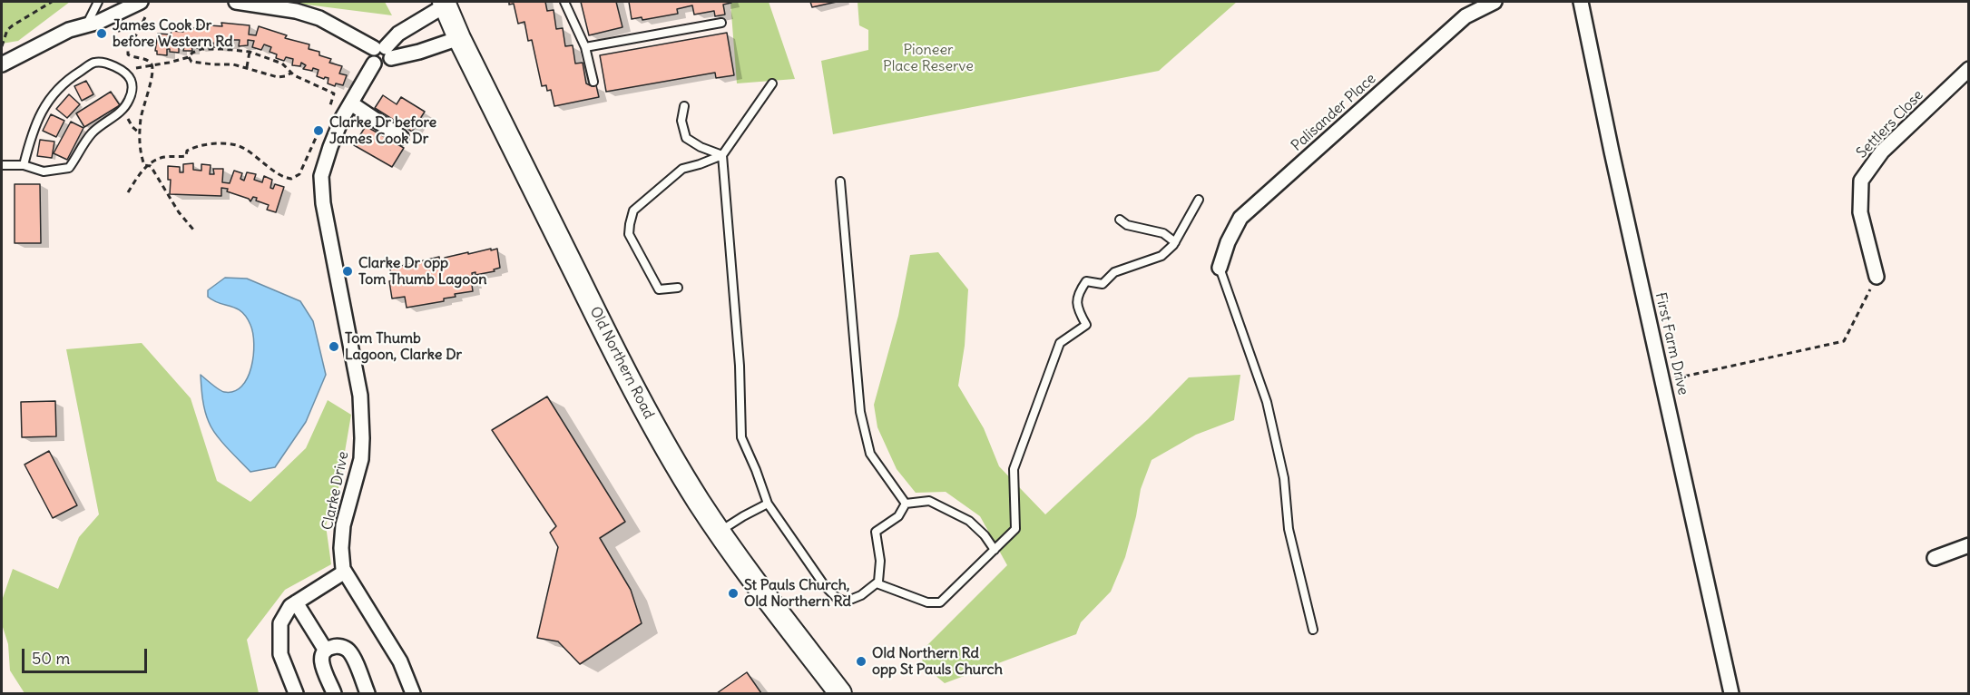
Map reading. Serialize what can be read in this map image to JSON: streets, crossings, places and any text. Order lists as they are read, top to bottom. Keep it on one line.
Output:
{"streets":{"main road":["Old Northern Road"],"street":["Palisander Place","Settlers Close","First Farm Drive","Clarke Drive"]},"parks":["Pioneer Place Reserve"],"places":["James Cook Dr before Western Rd","Clarke Dr before James Cook Dr","Clarke Dr opp Tom Thumb Lagoon","Tom Thumb Lagoon, Clarke Dr","St Pauls Church, Old Northern Rd","Old Northern Rd opp St Pauls Church"],"scale_bar":"50 m"}
